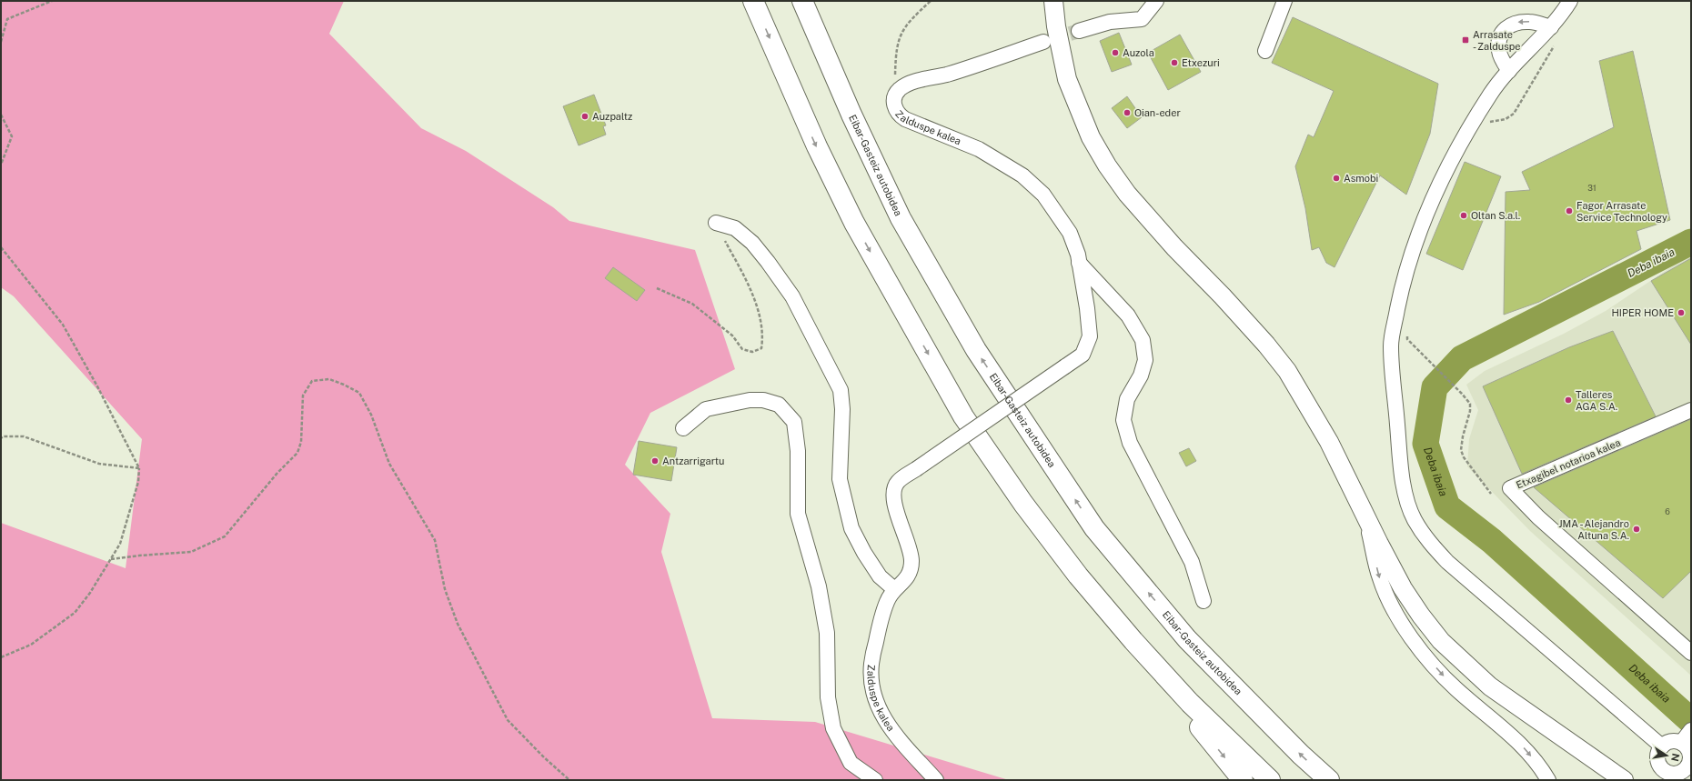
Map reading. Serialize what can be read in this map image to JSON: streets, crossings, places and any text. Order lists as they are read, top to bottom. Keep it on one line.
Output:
{"streets":{"highway":["Eibar-Gasteiz autobidea"],"street":["Zalduspe kalea","Etxagibel notarioa kalea"]},"water":["Deba ibaia"],"places":{"transit":["Arrasate - Zalduspe"],"other":["Auzola","Etxezuri","Oian-eder","Auzpaltz","Asmobi","Fagor Arrasate Service Technology","Oltan S.a.l.","HIPER HOME","Talleres AGA S.A.","Antzarrigartu","JMA - Alejandro Altuna S.A."]},"house_numbers":["31","6"],"north":"right"}
